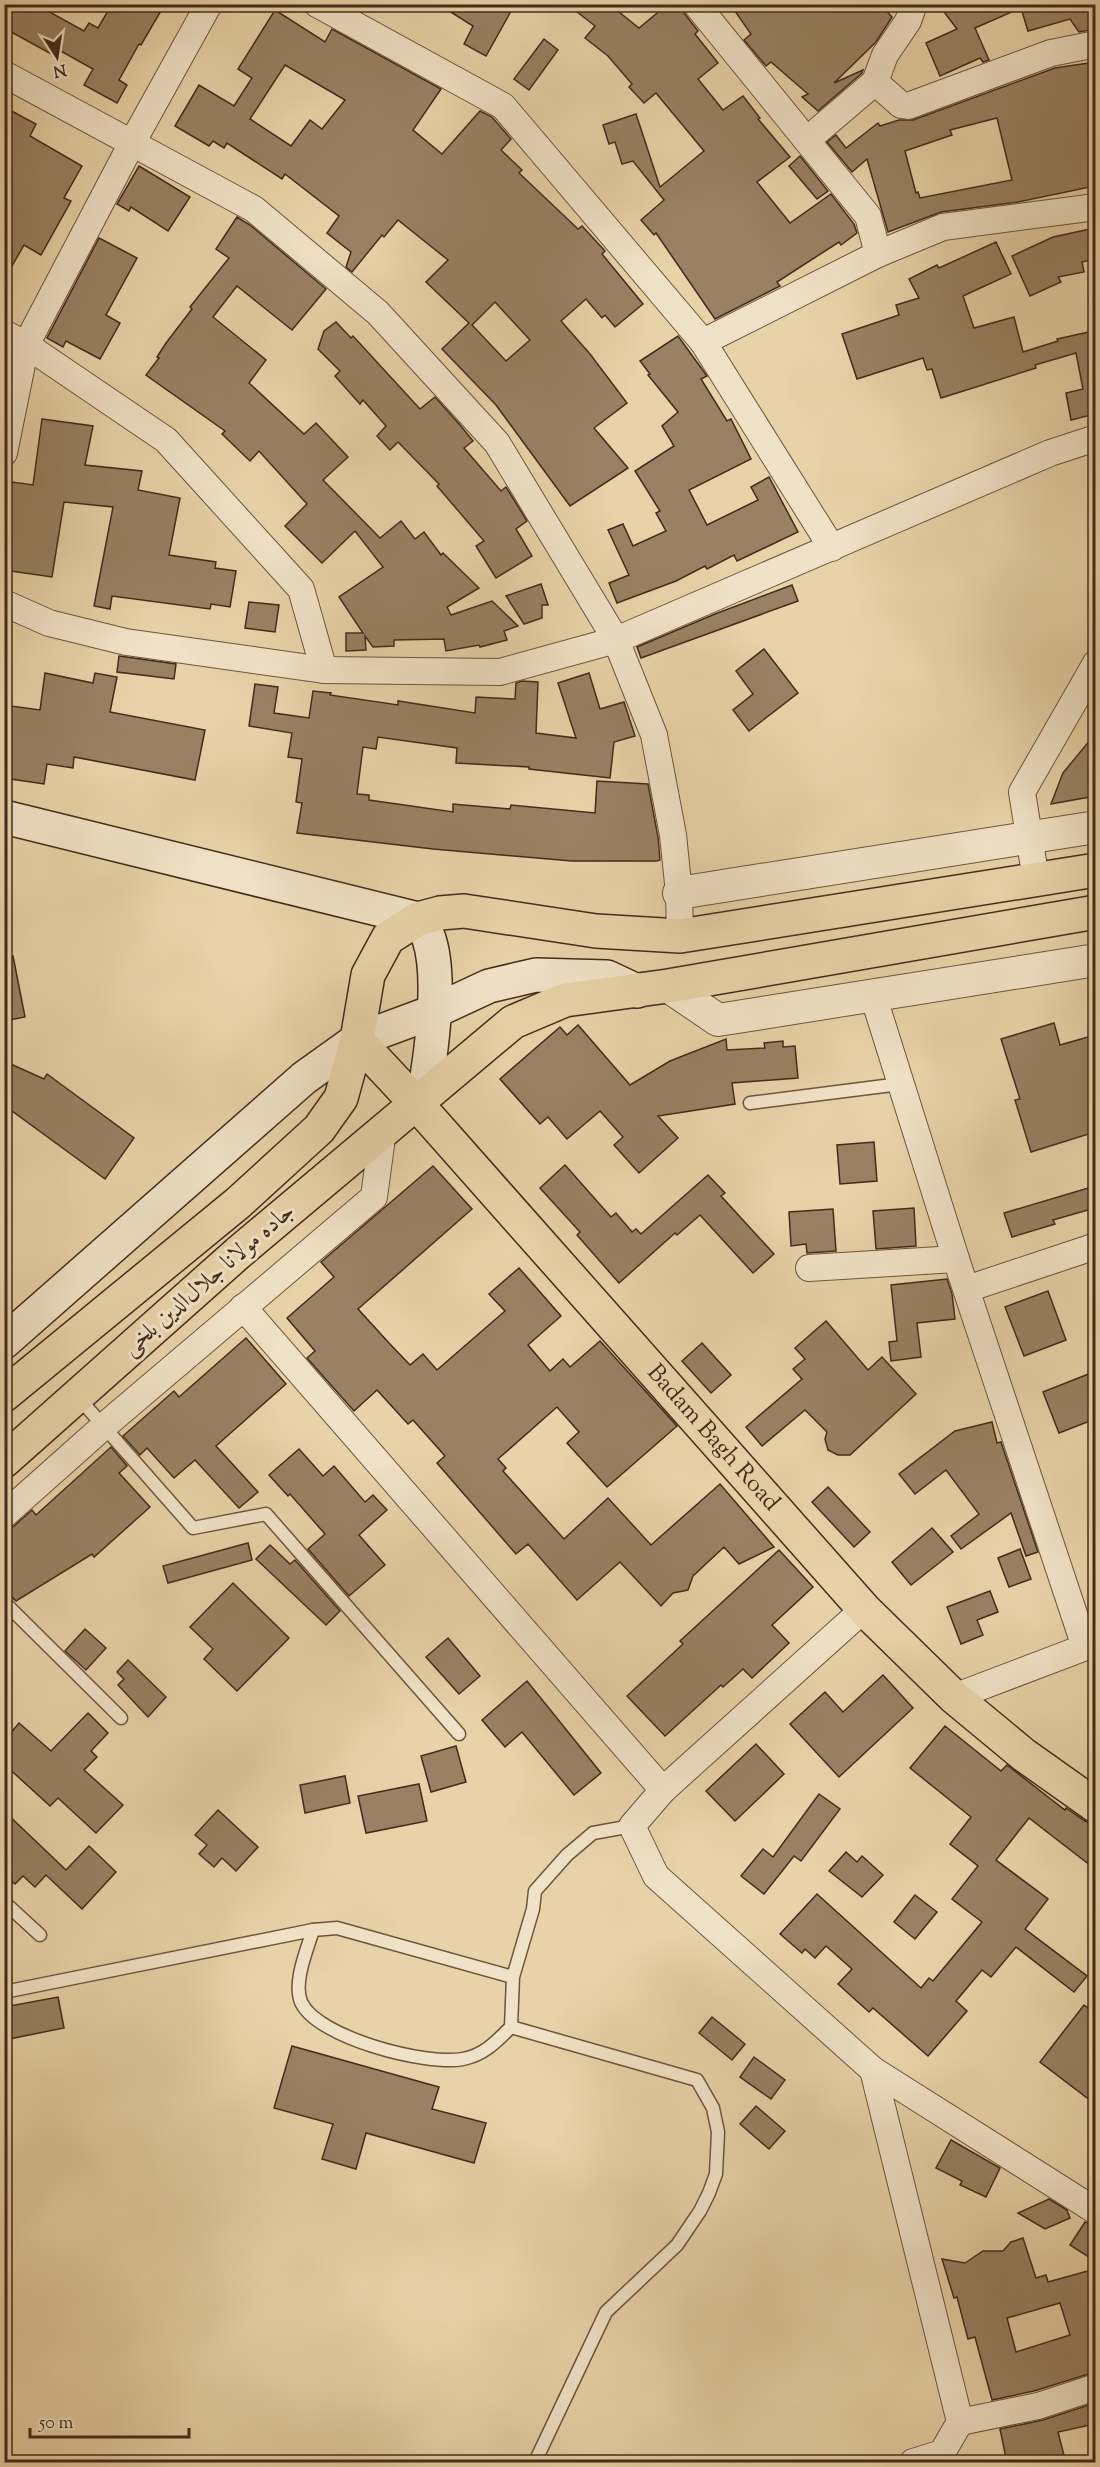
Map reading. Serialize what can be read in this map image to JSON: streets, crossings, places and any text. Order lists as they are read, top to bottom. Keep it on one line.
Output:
{"streets":{"main road":["جاده مولانا جلال‌الدین بلخی","Badam Bagh Road"]},"crossings":[["جاده مولانا جلال‌الدین بلخی","Badam Bagh Road"]],"scale_bar":"50 m","north":"bottom"}
